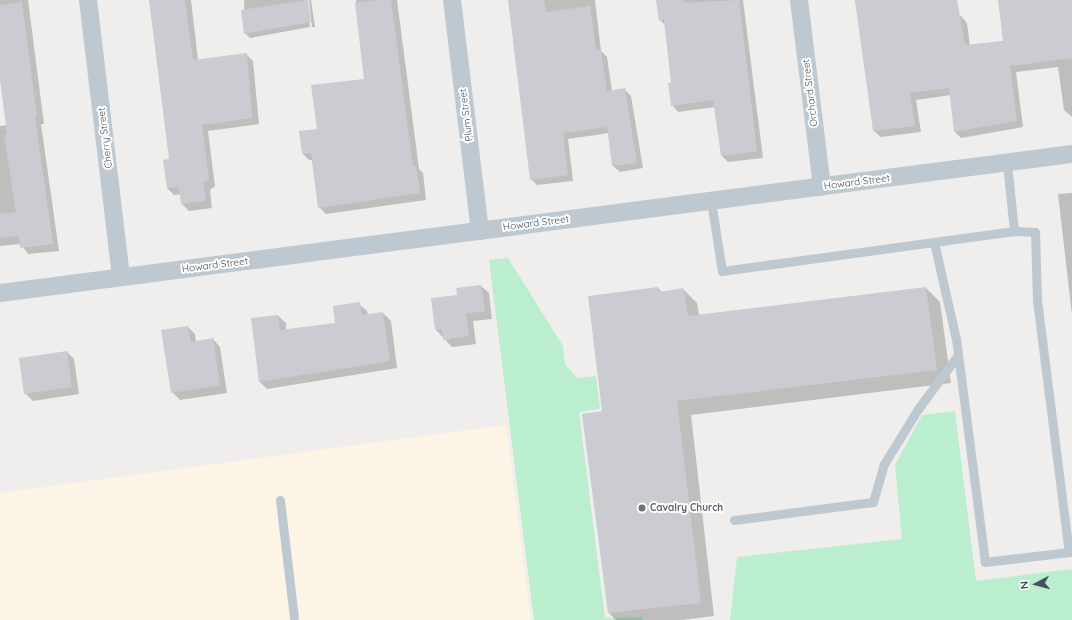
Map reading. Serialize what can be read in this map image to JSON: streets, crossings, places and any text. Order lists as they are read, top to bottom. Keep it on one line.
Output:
{"streets":{"street":["Orchard Street","Plum Street","Cherry Street","Howard Street"]},"crossings":[["Orchard Street","Howard Street"],["Plum Street","Howard Street"],["Cherry Street","Howard Street"]],"places":["Cavalry Church"],"north":"left"}
